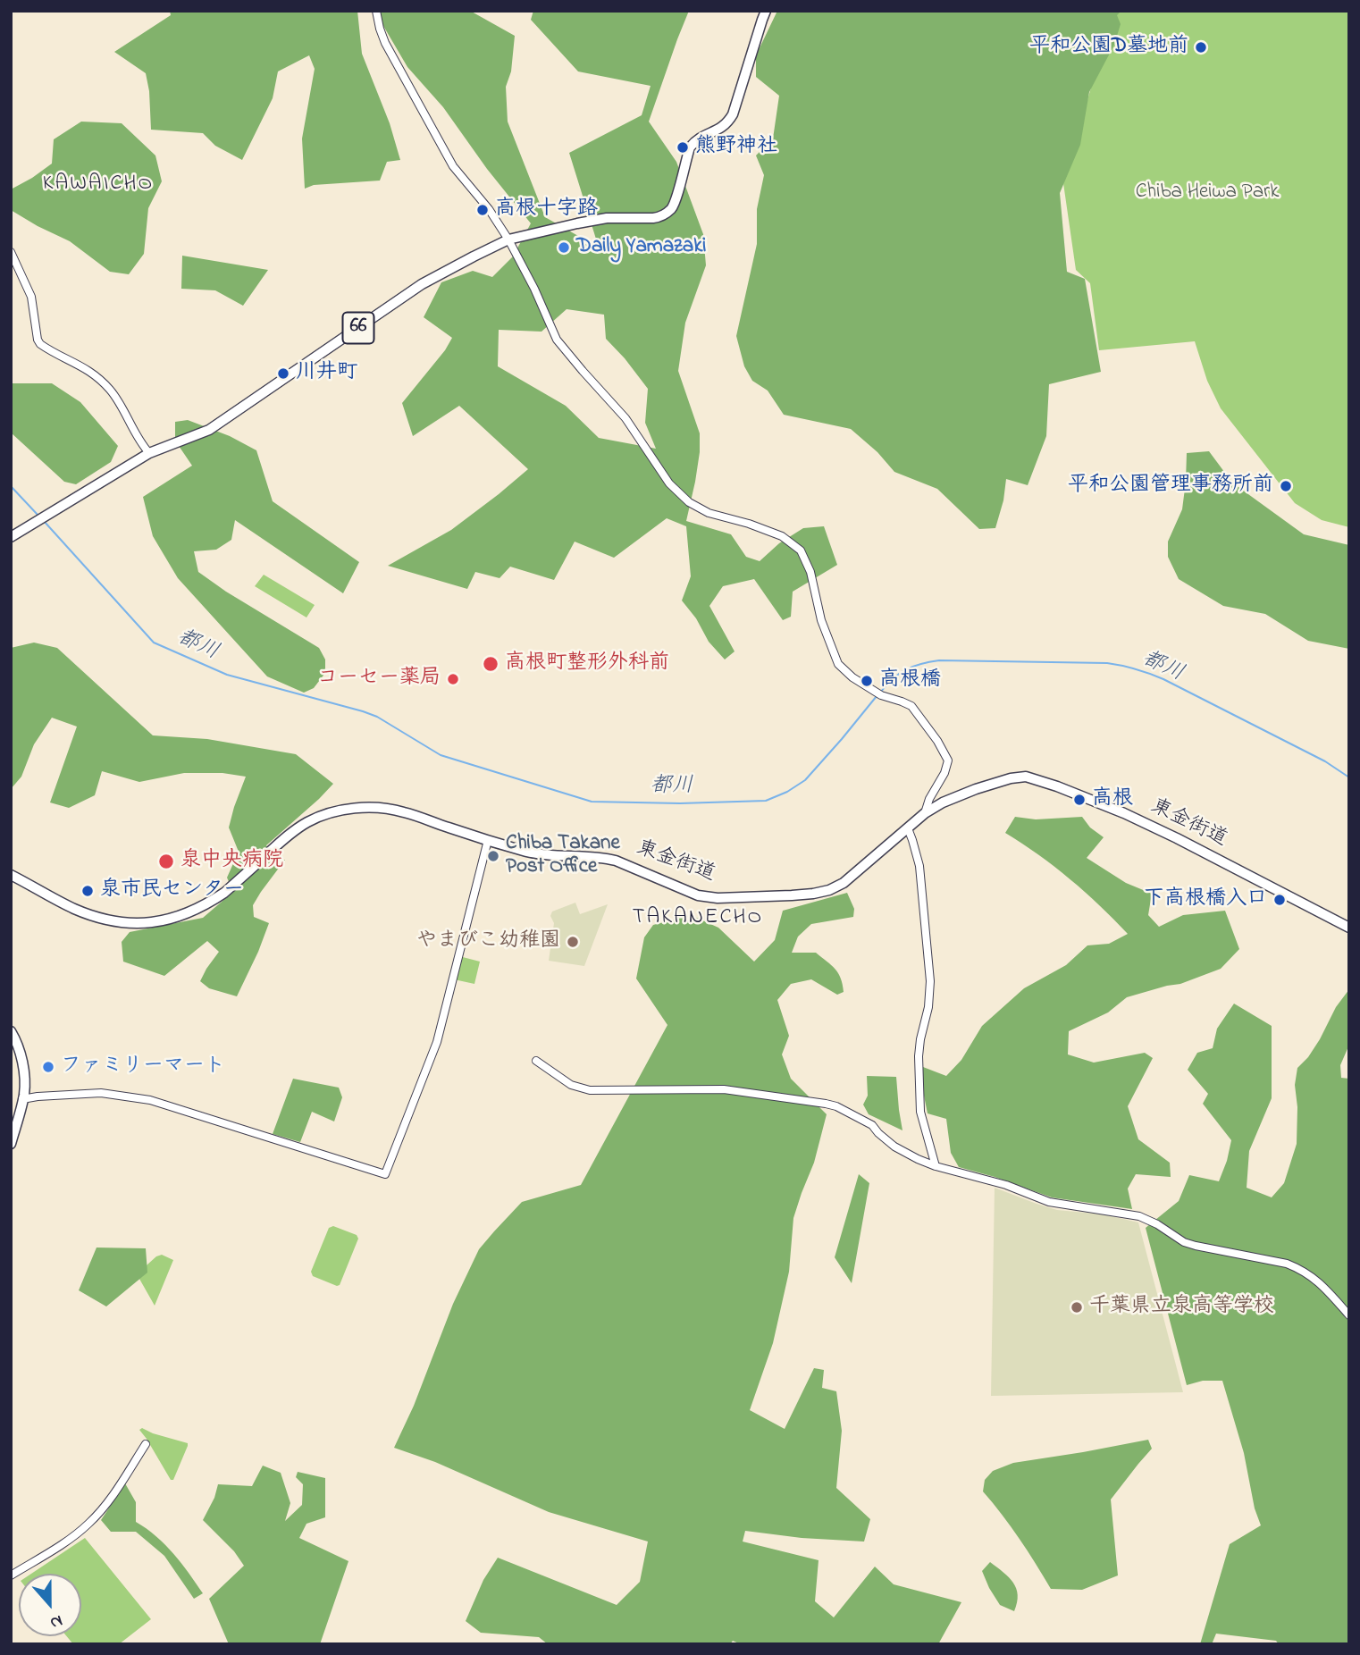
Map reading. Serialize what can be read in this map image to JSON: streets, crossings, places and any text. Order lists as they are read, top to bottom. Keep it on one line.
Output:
{"streets":{"main road":["66","東金街道"]},"districts":["KAWAICHO","TAKANECHO"],"water":["都川"],"parks":["Chiba Heiwa Park"],"places":["平和公園D墓地前","熊野神社","高根十字路","Daily Yamazaki","川井町","平和公園管理事務所前","高根町整形外科前","コーセー薬局","高根橋","高根","Chiba Takane Post Office","泉中央病院","泉市民センター","下高根橋入口","やまびこ幼稚園","ファミリーマート","千葉県立泉高等学校"],"north":"bottom"}
